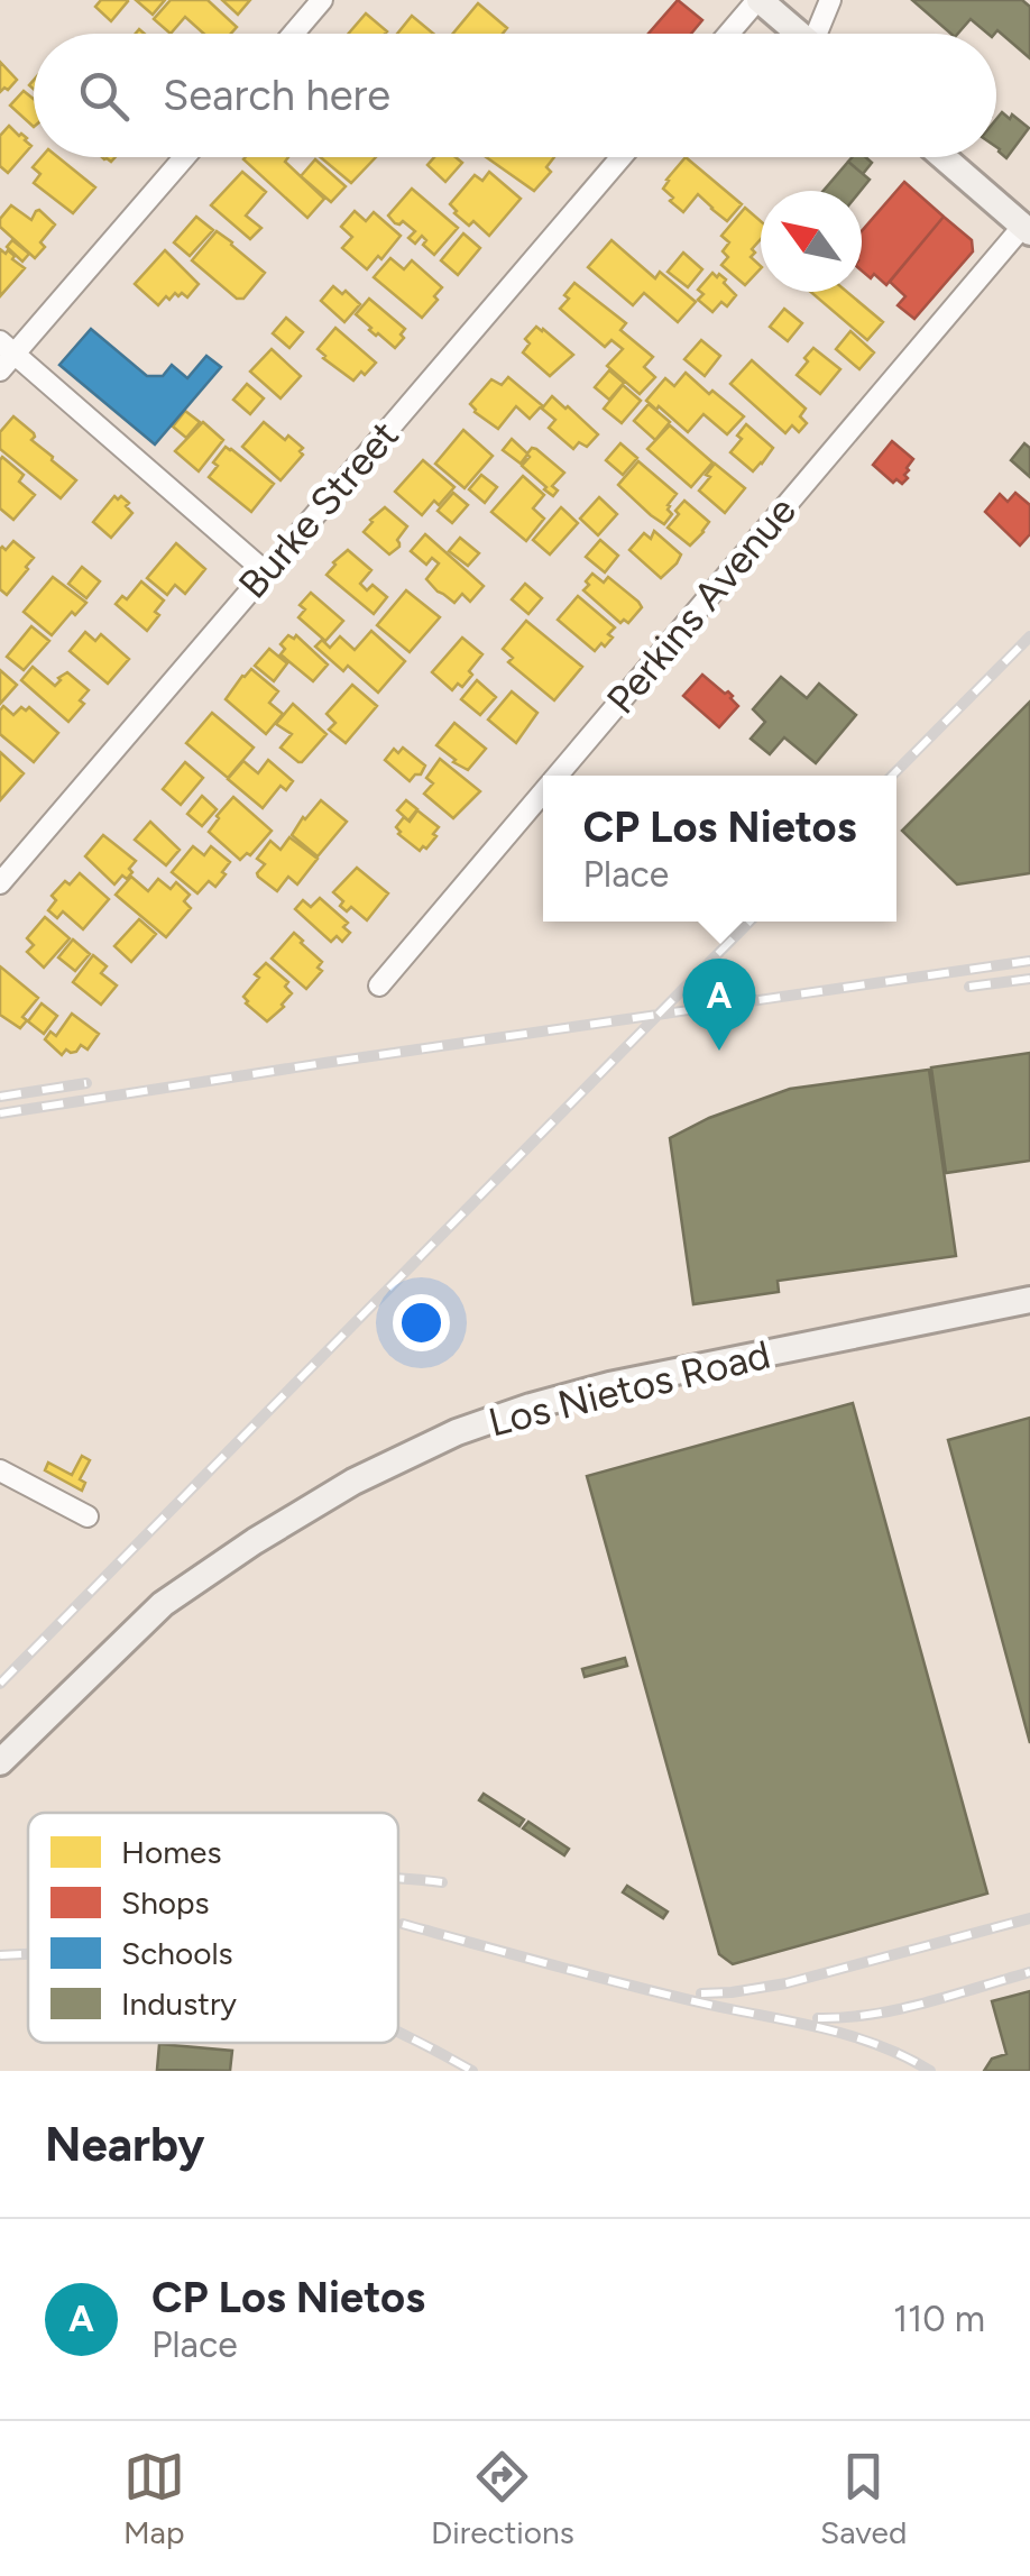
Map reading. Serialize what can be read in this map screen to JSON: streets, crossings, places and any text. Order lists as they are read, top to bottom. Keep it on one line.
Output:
{"streets":{"street":["Burke Street","Perkins Avenue","Los Nietos Road"]},"legend":["Homes","Shops","Schools","Industry"],"north":"top left","page":{"search":"Search here","popup":["CP Los Nietos","Place"],"pins":"A","heading":"Nearby","list":[{"mark":"A","name":"CP Los Nietos","note":"Place","value":"110 m"}],"nav":["Map","Directions","Saved"]}}
